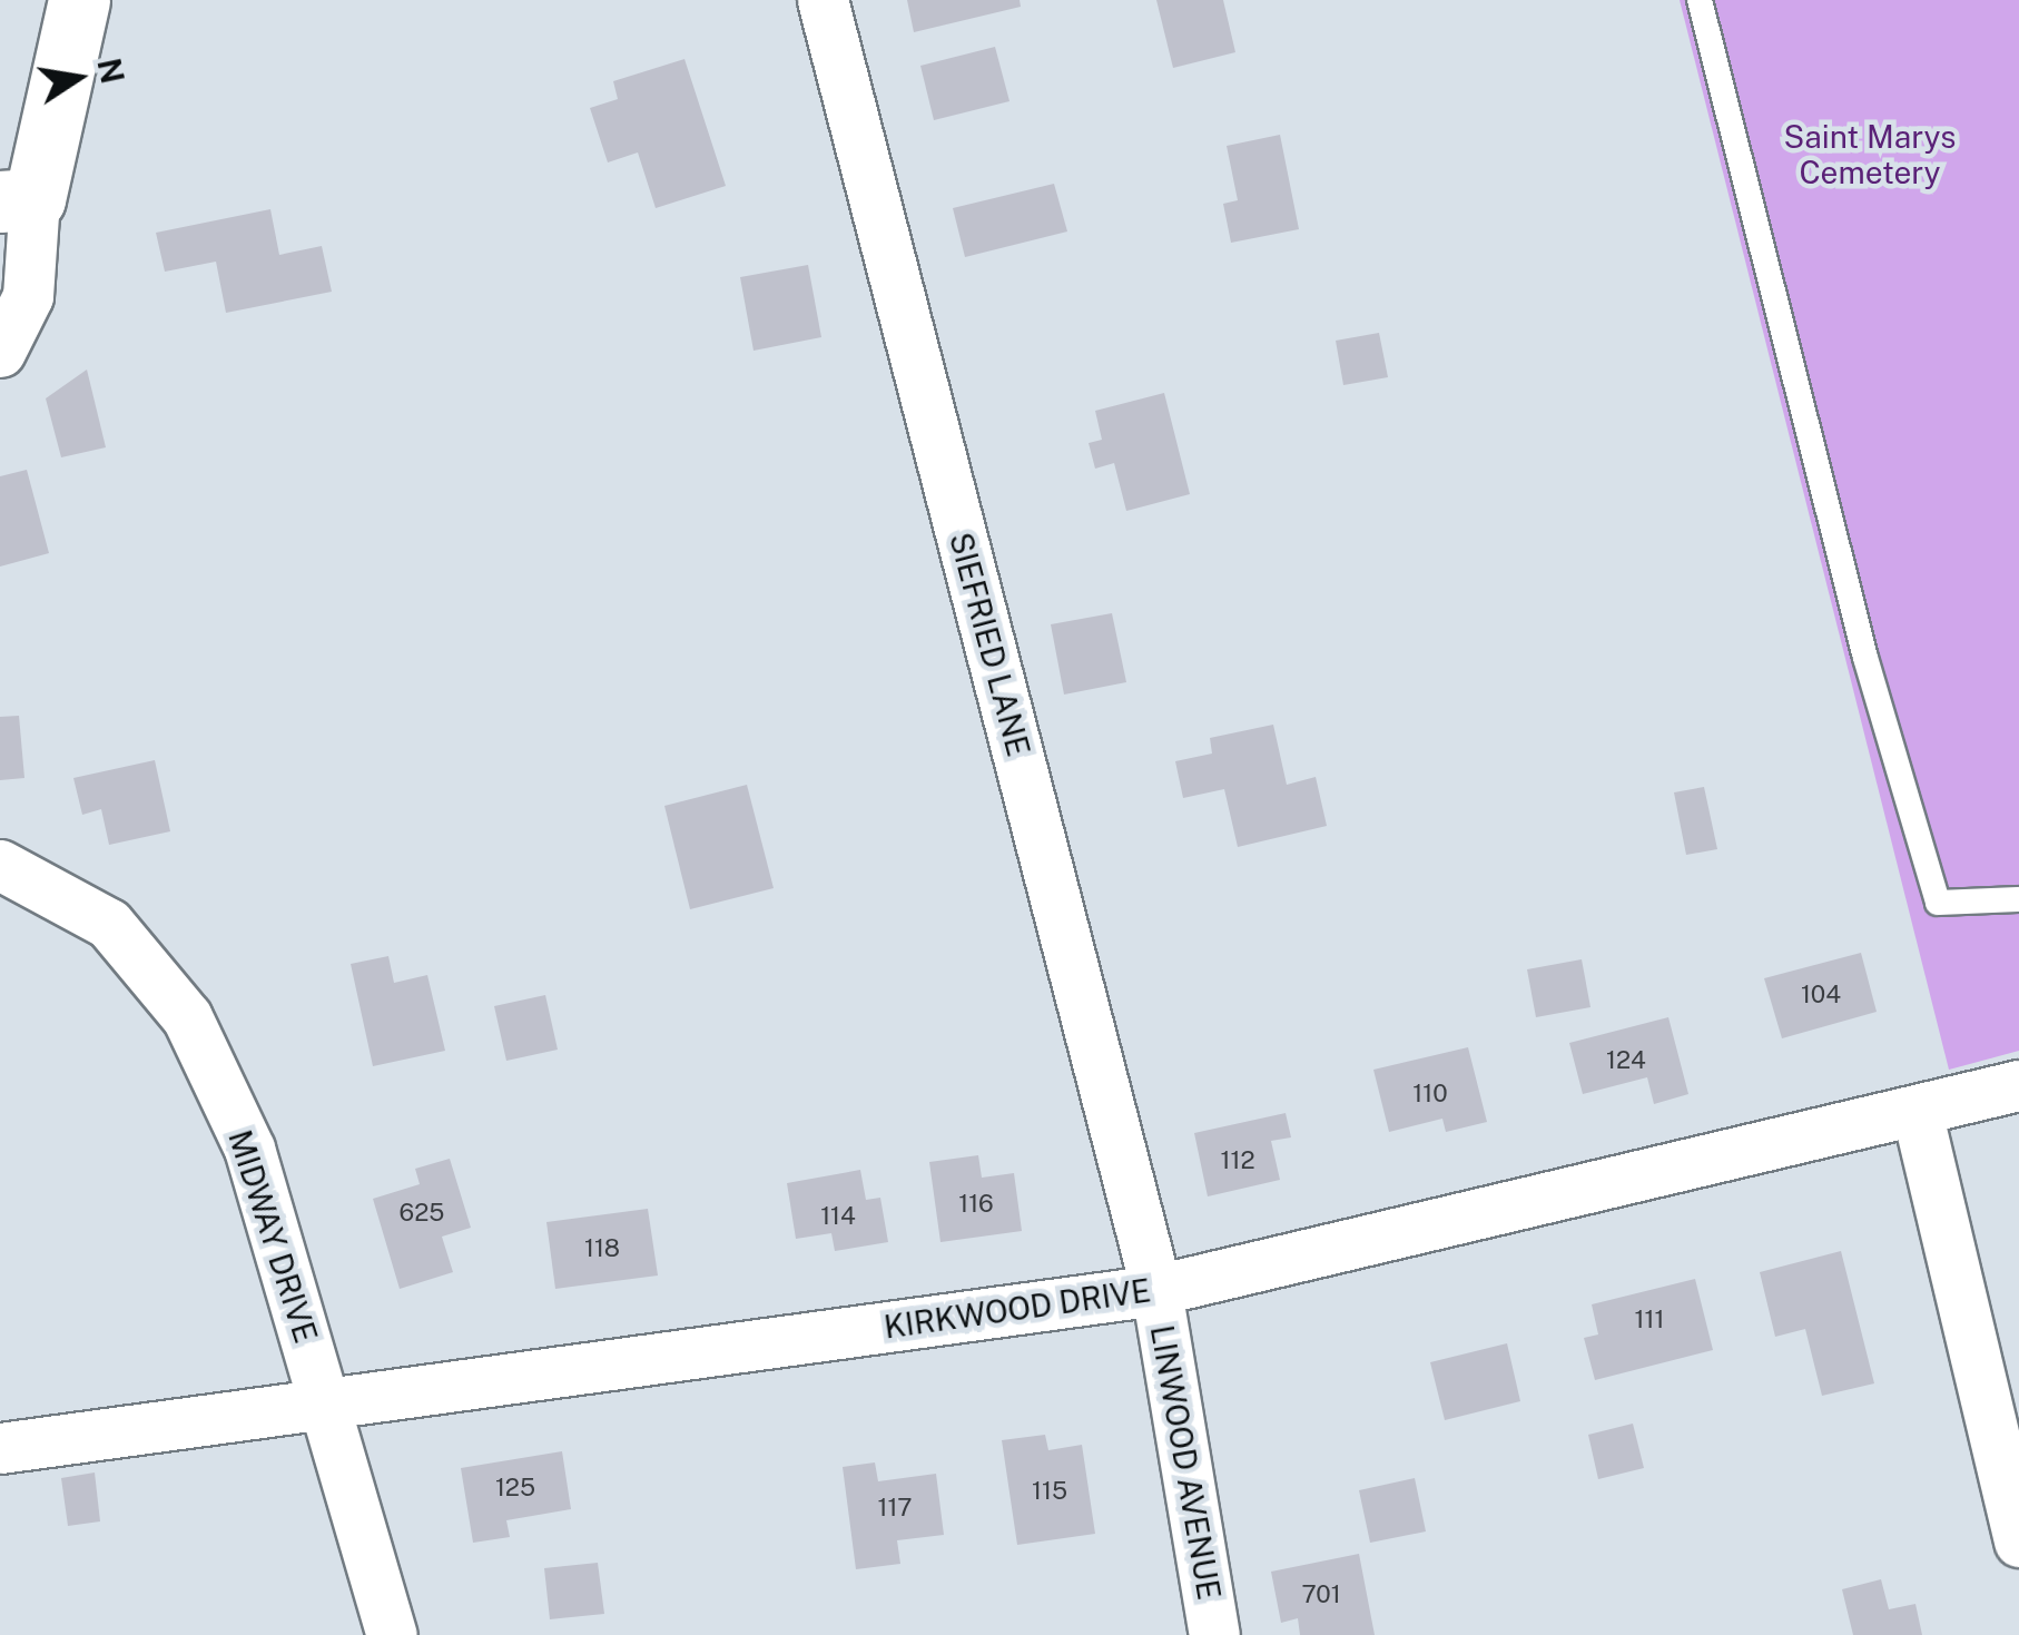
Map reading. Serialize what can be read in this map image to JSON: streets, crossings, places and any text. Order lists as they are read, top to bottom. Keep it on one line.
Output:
{"streets":{"street":["SIEFRIED LANE","MIDWAY DRIVE","KIRKWOOD DRIVE","LINWOOD AVENUE"]},"crossings":[["SIEFRIED LANE","KIRKWOOD DRIVE"],["SIEFRIED LANE","LINWOOD AVENUE"],["MIDWAY DRIVE","KIRKWOOD DRIVE"],["KIRKWOOD DRIVE","LINWOOD AVENUE"]],"parks":["Saint Marys Cemetery"],"house_numbers":["104","124","110","112","116","625","114","118","111","125","115","117","701"],"north":"right"}
